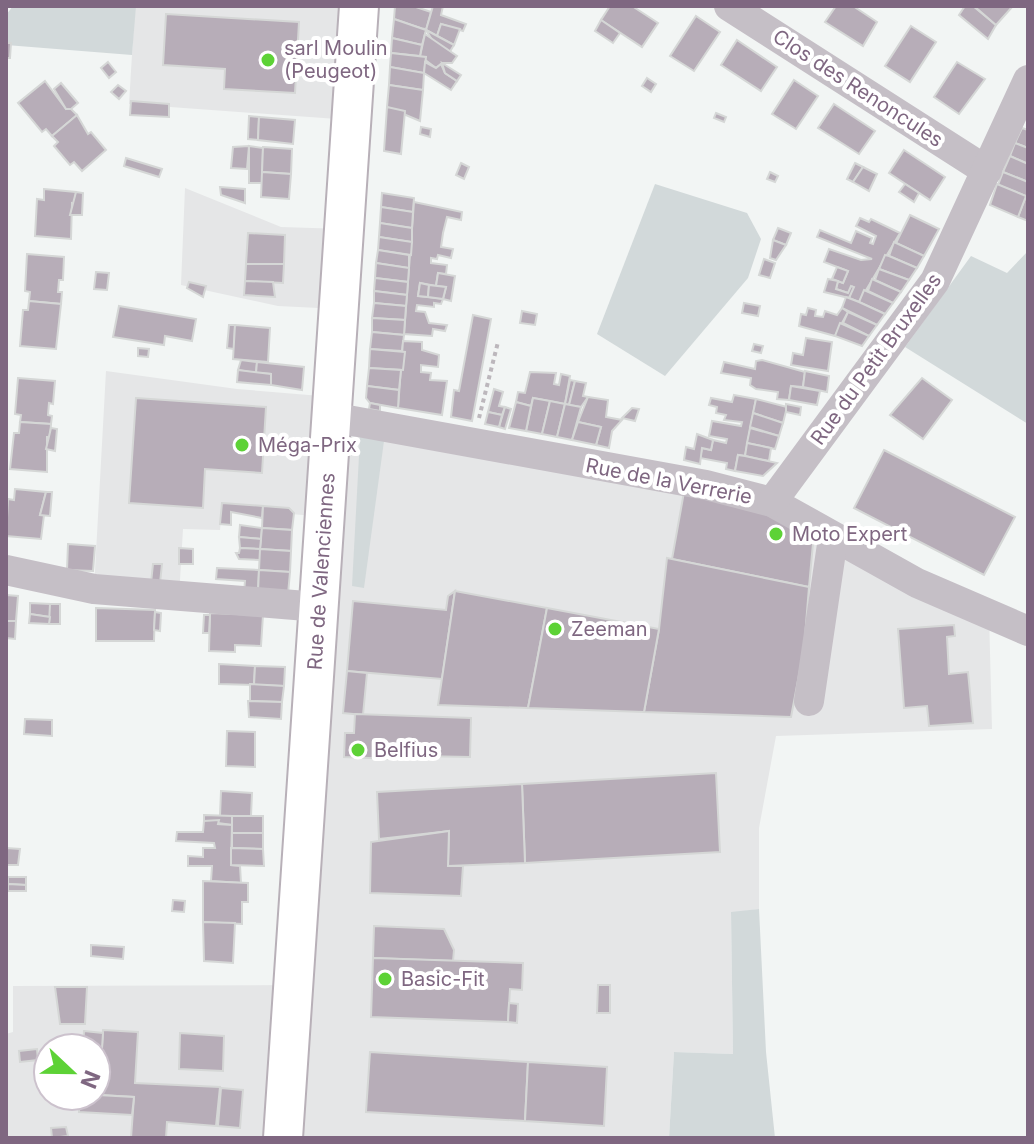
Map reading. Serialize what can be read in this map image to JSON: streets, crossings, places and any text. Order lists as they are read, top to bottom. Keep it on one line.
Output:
{"streets":{"main road":["Rue de Valenciennes"],"street":["Clos des Renoncules","Rue du Petit Bruxelles","Rue de la Verrerie"]},"crossings":[["Clos des Renoncules","Rue du Petit Bruxelles"],["Rue du Petit Bruxelles","Rue de la Verrerie"],["Rue de la Verrerie","Rue de Valenciennes"]],"places":["sarl Moulin (Peugeot)","Méga-Prix","Moto Expert","Zeeman","Belfius","Basic-Fit"],"north":"right"}
